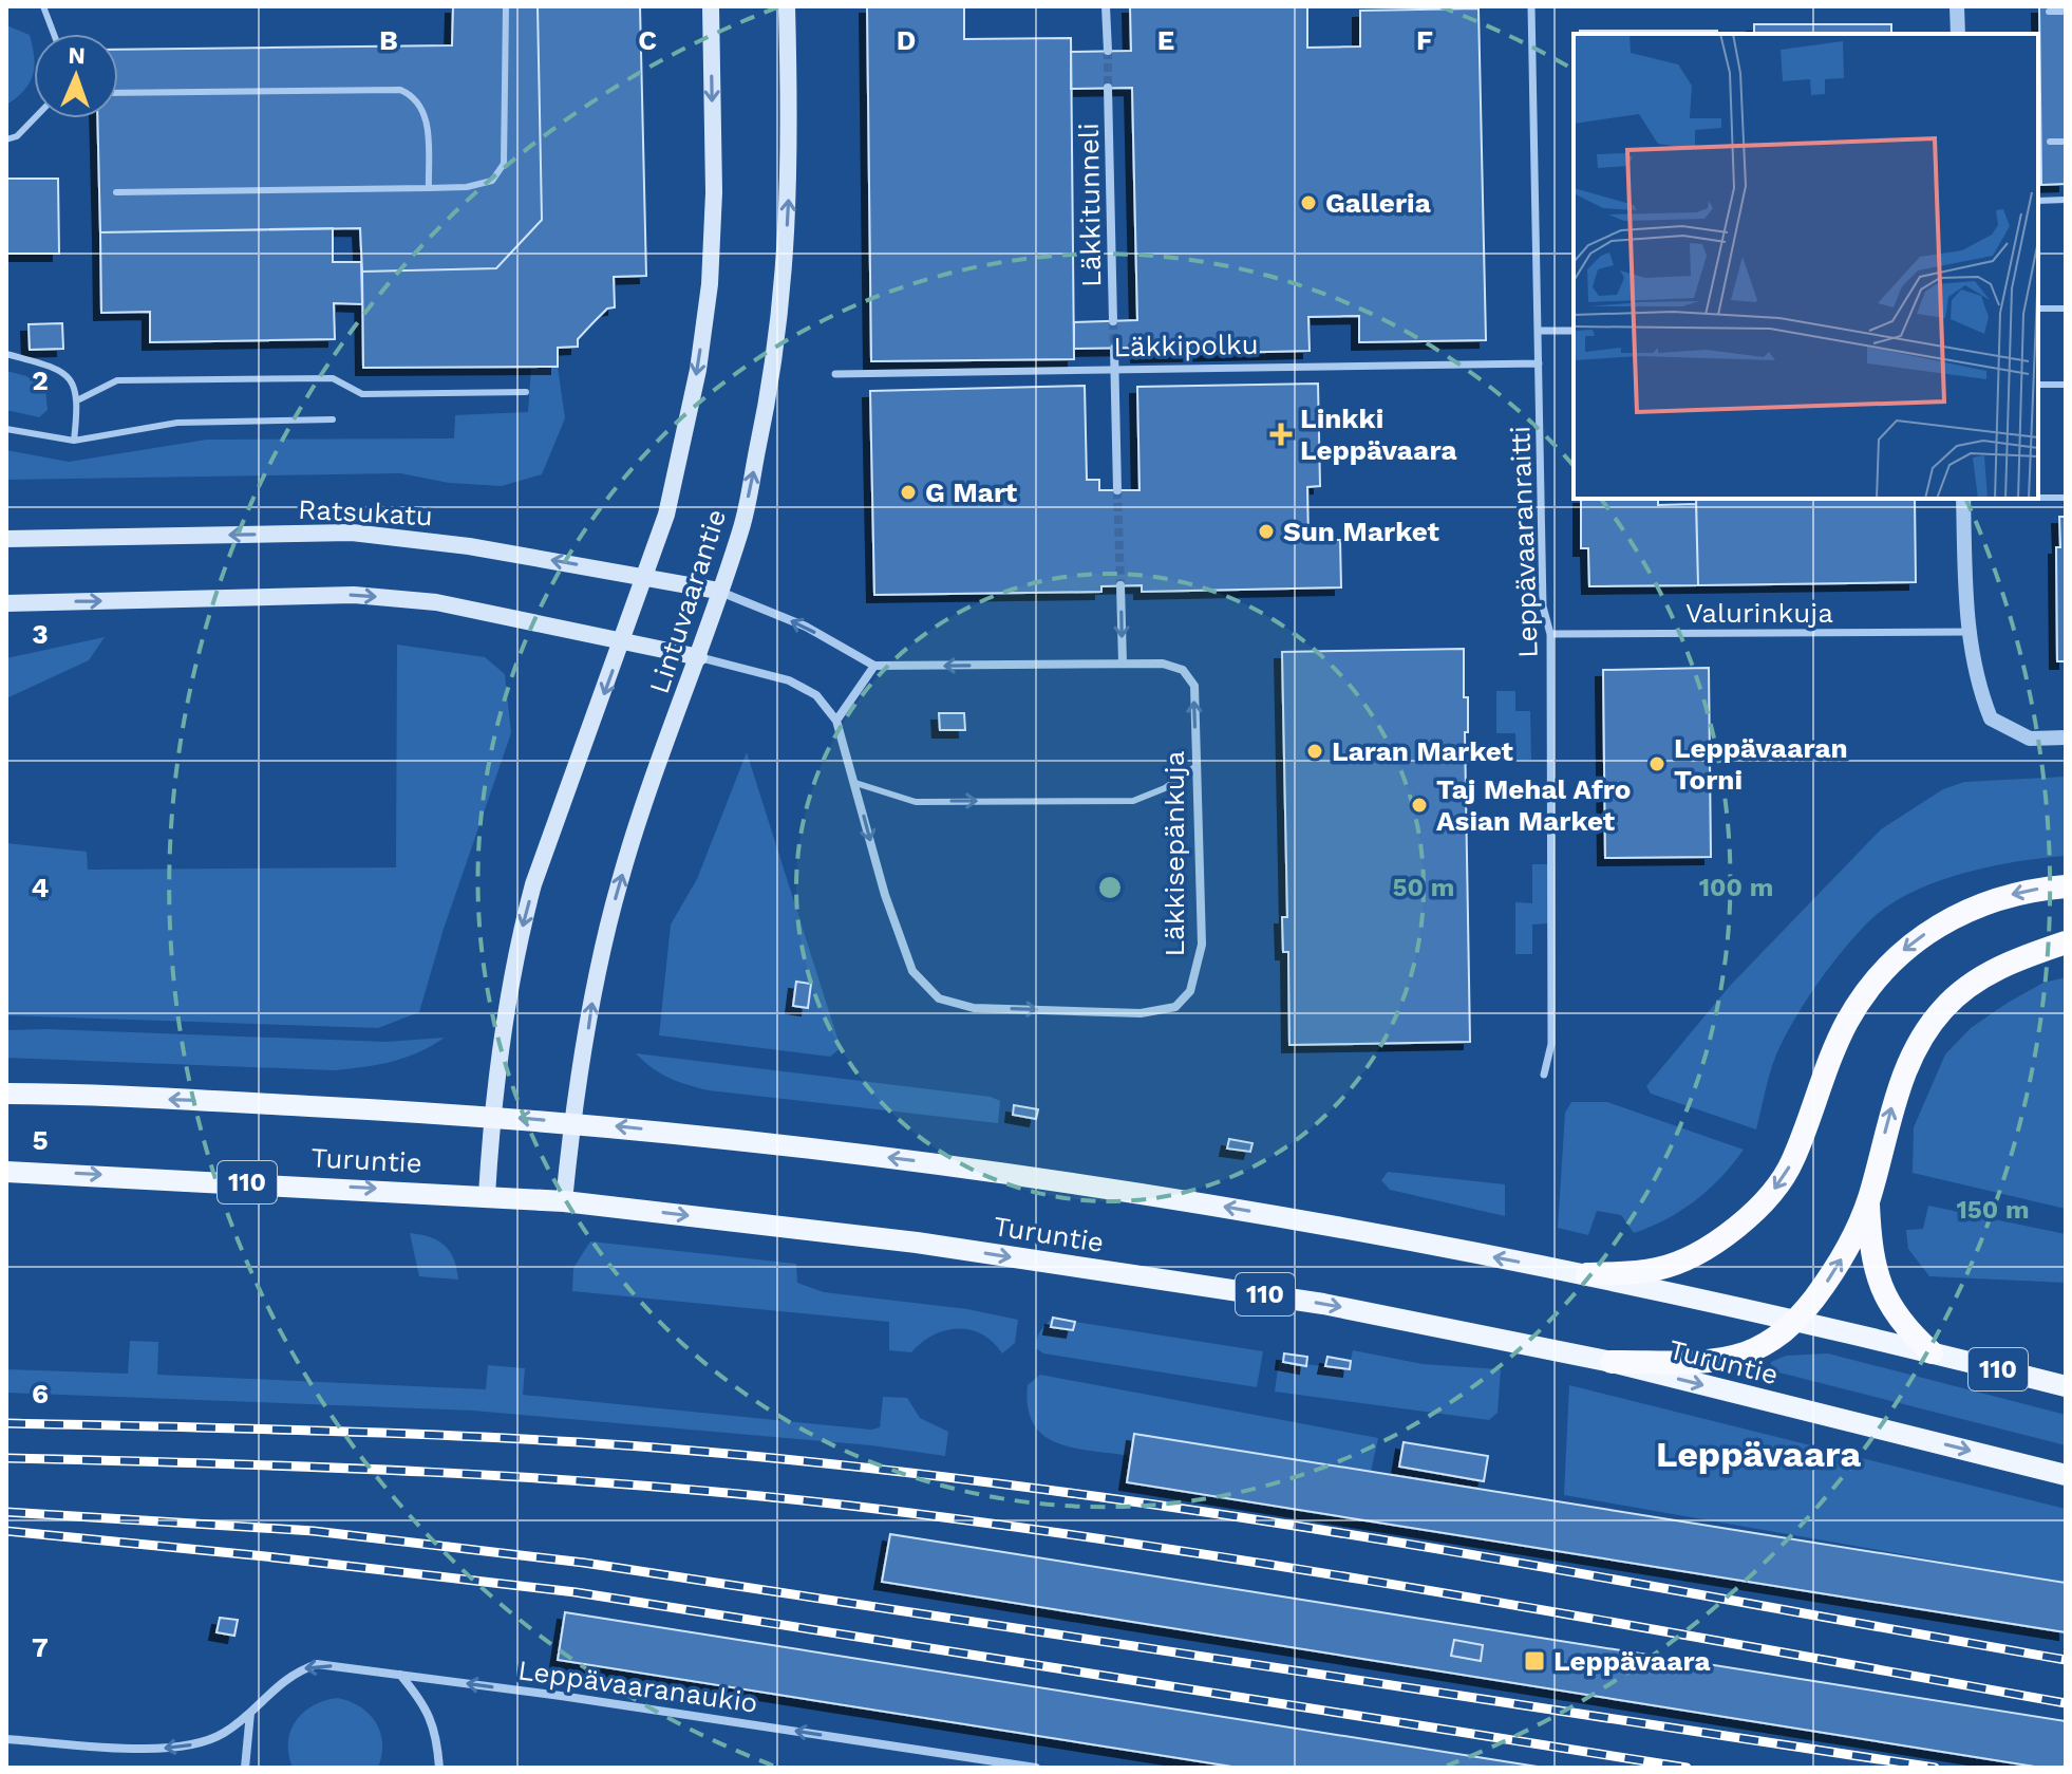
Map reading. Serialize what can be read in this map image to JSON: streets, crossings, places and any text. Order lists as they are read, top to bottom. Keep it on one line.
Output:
{"streets":{"main road":["Ratsukatu","Lintuvaarantie","Turuntie","110"],"street":["Läkkitunneli","Läkkipolku","Leppävaaranraitti","Valurinkuja","Läkkisepänkuja","Leppävaaranaukio"]},"crossings":[["Läkkipolku","Leppävaaranraitti"],["Ratsukatu","Lintuvaarantie"],["Leppävaaranraitti","Valurinkuja"],["Lintuvaarantie","Läkkisepänkuja"],["Lintuvaarantie","Turuntie"]],"one_way":["Leppävaaranaukio"],"districts":["Leppävaara"],"places":{"other":["Galleria","G Mart","Sun Market","Laran Market","Leppävaaran Torni","Taj Mehal Afro Asian Market"],"health":["Linkki Leppävaara"],"transit":["Leppävaara"]},"north":"top","grid":{"columns":["B","C","D","E","F"],"rows":["2","3","4","5","6","7"]},"rings":["50 m","100 m","150 m"]}
